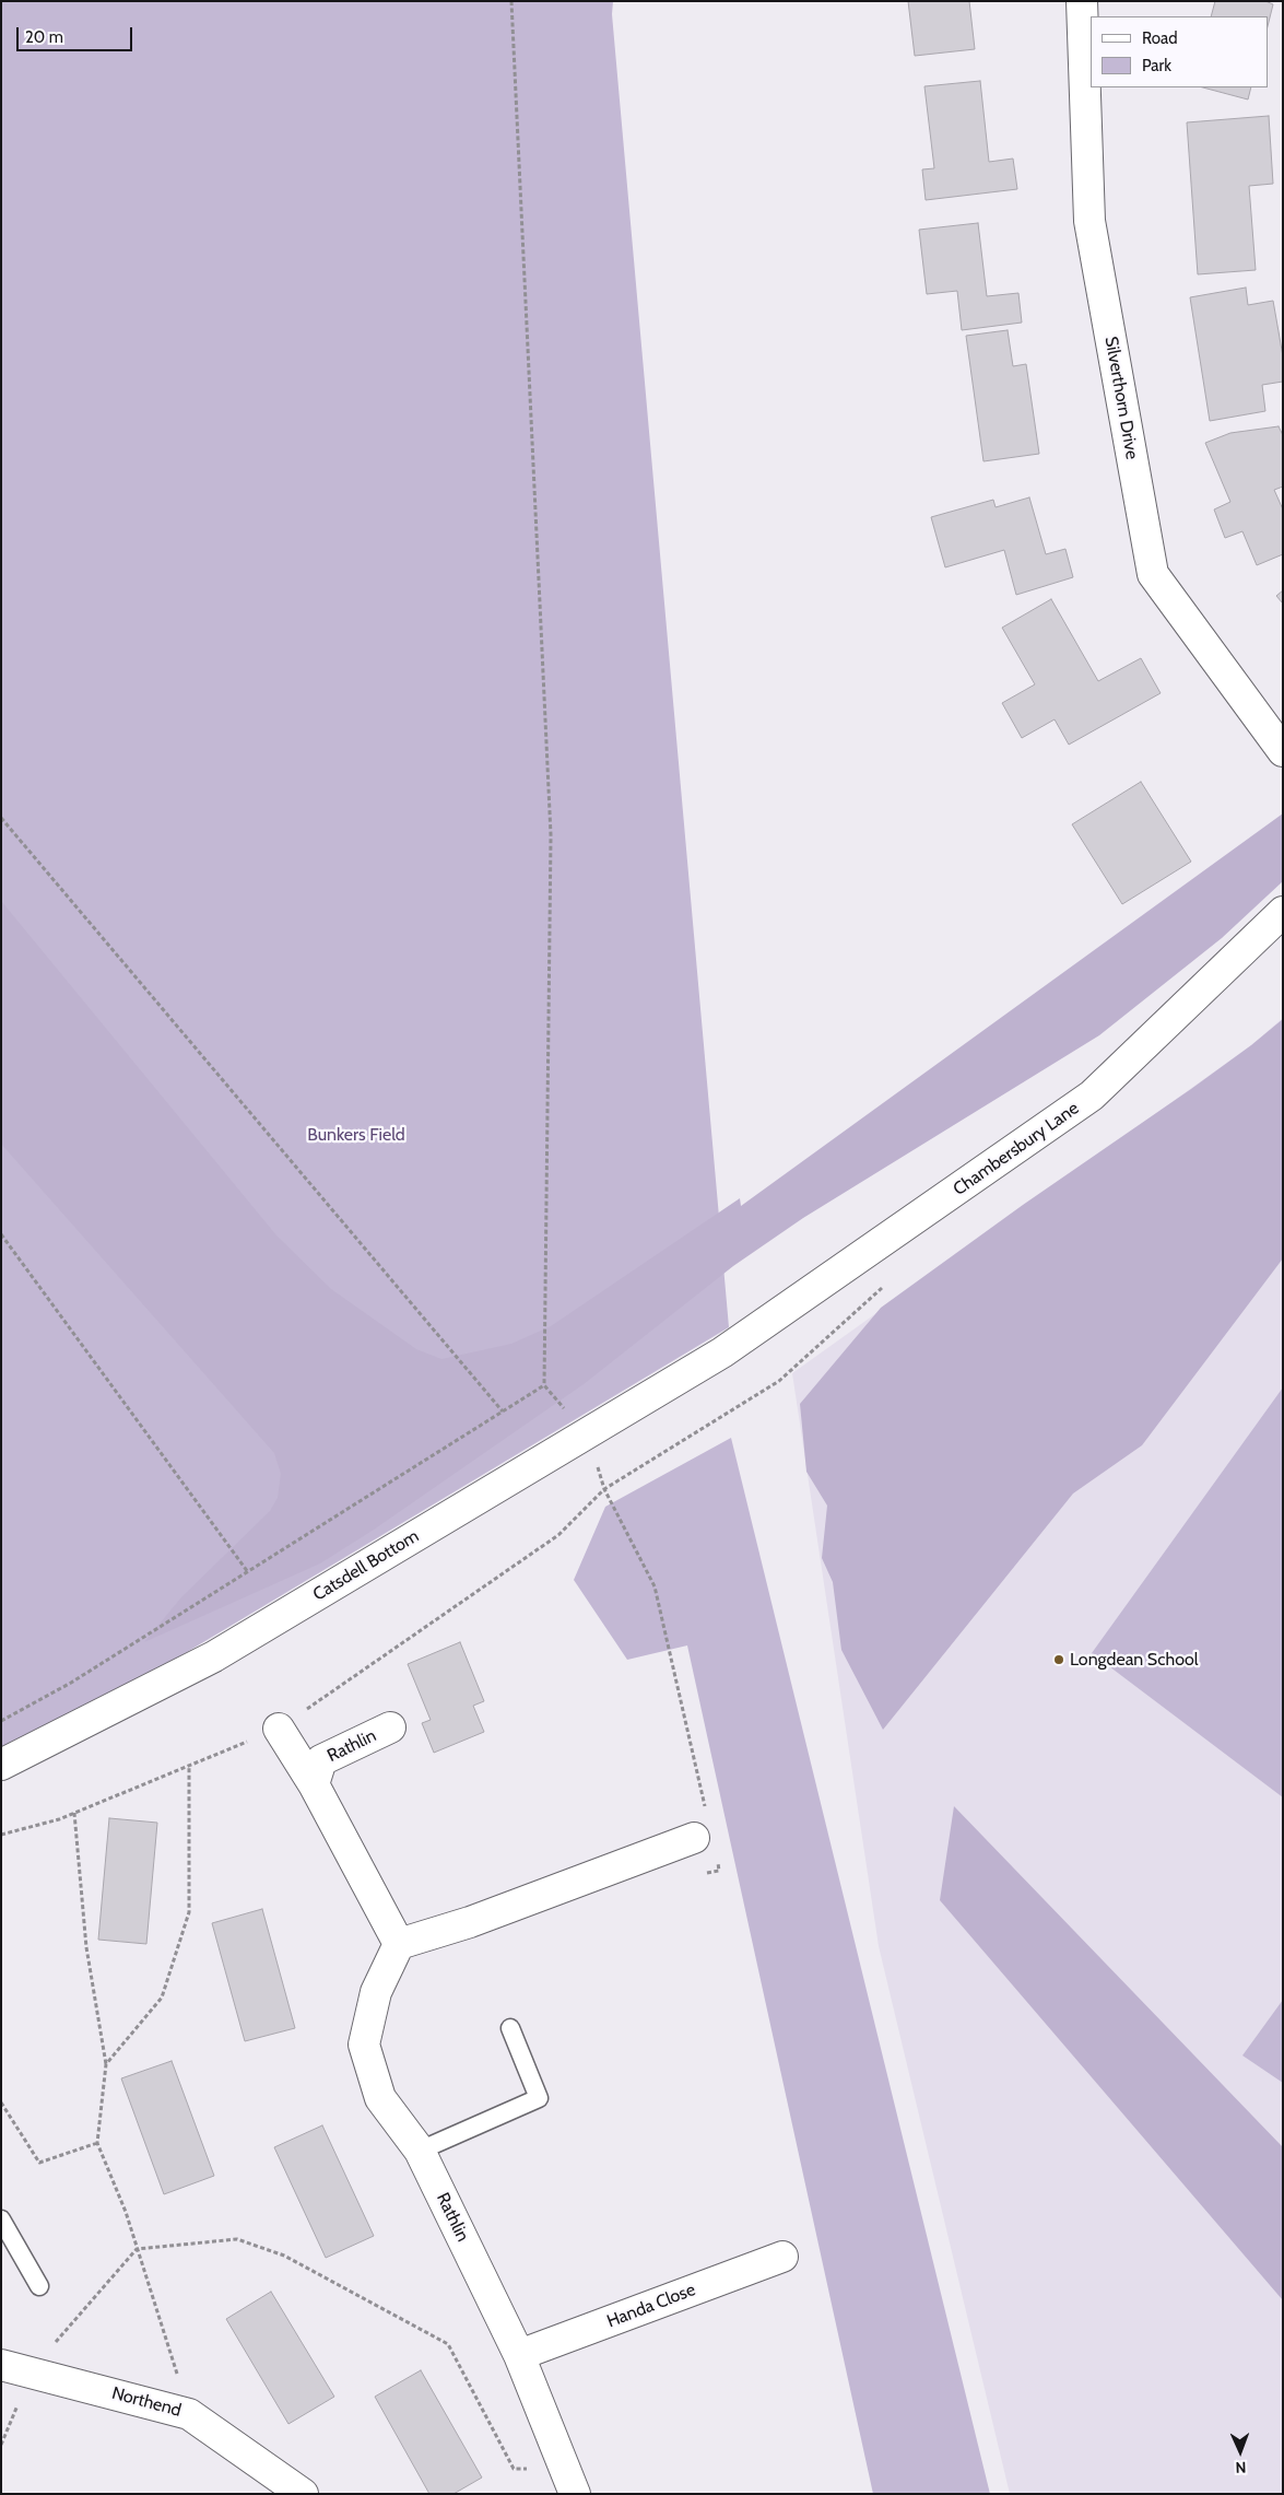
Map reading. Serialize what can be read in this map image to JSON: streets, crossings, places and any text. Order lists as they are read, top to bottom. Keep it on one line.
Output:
{"streets":{"street":["Silverthorn Drive","Chambersbury Lane","Catsdell Bottom","Rathlin","Handa Close","Northend"]},"crossings":[["Chambersbury Lane","Catsdell Bottom"],["Rathlin","Handa Close"]],"parks":["Bunkers Field"],"places":["Longdean School"],"legend":["Road","Park"],"scale_bar":"20 m","north":"bottom"}
